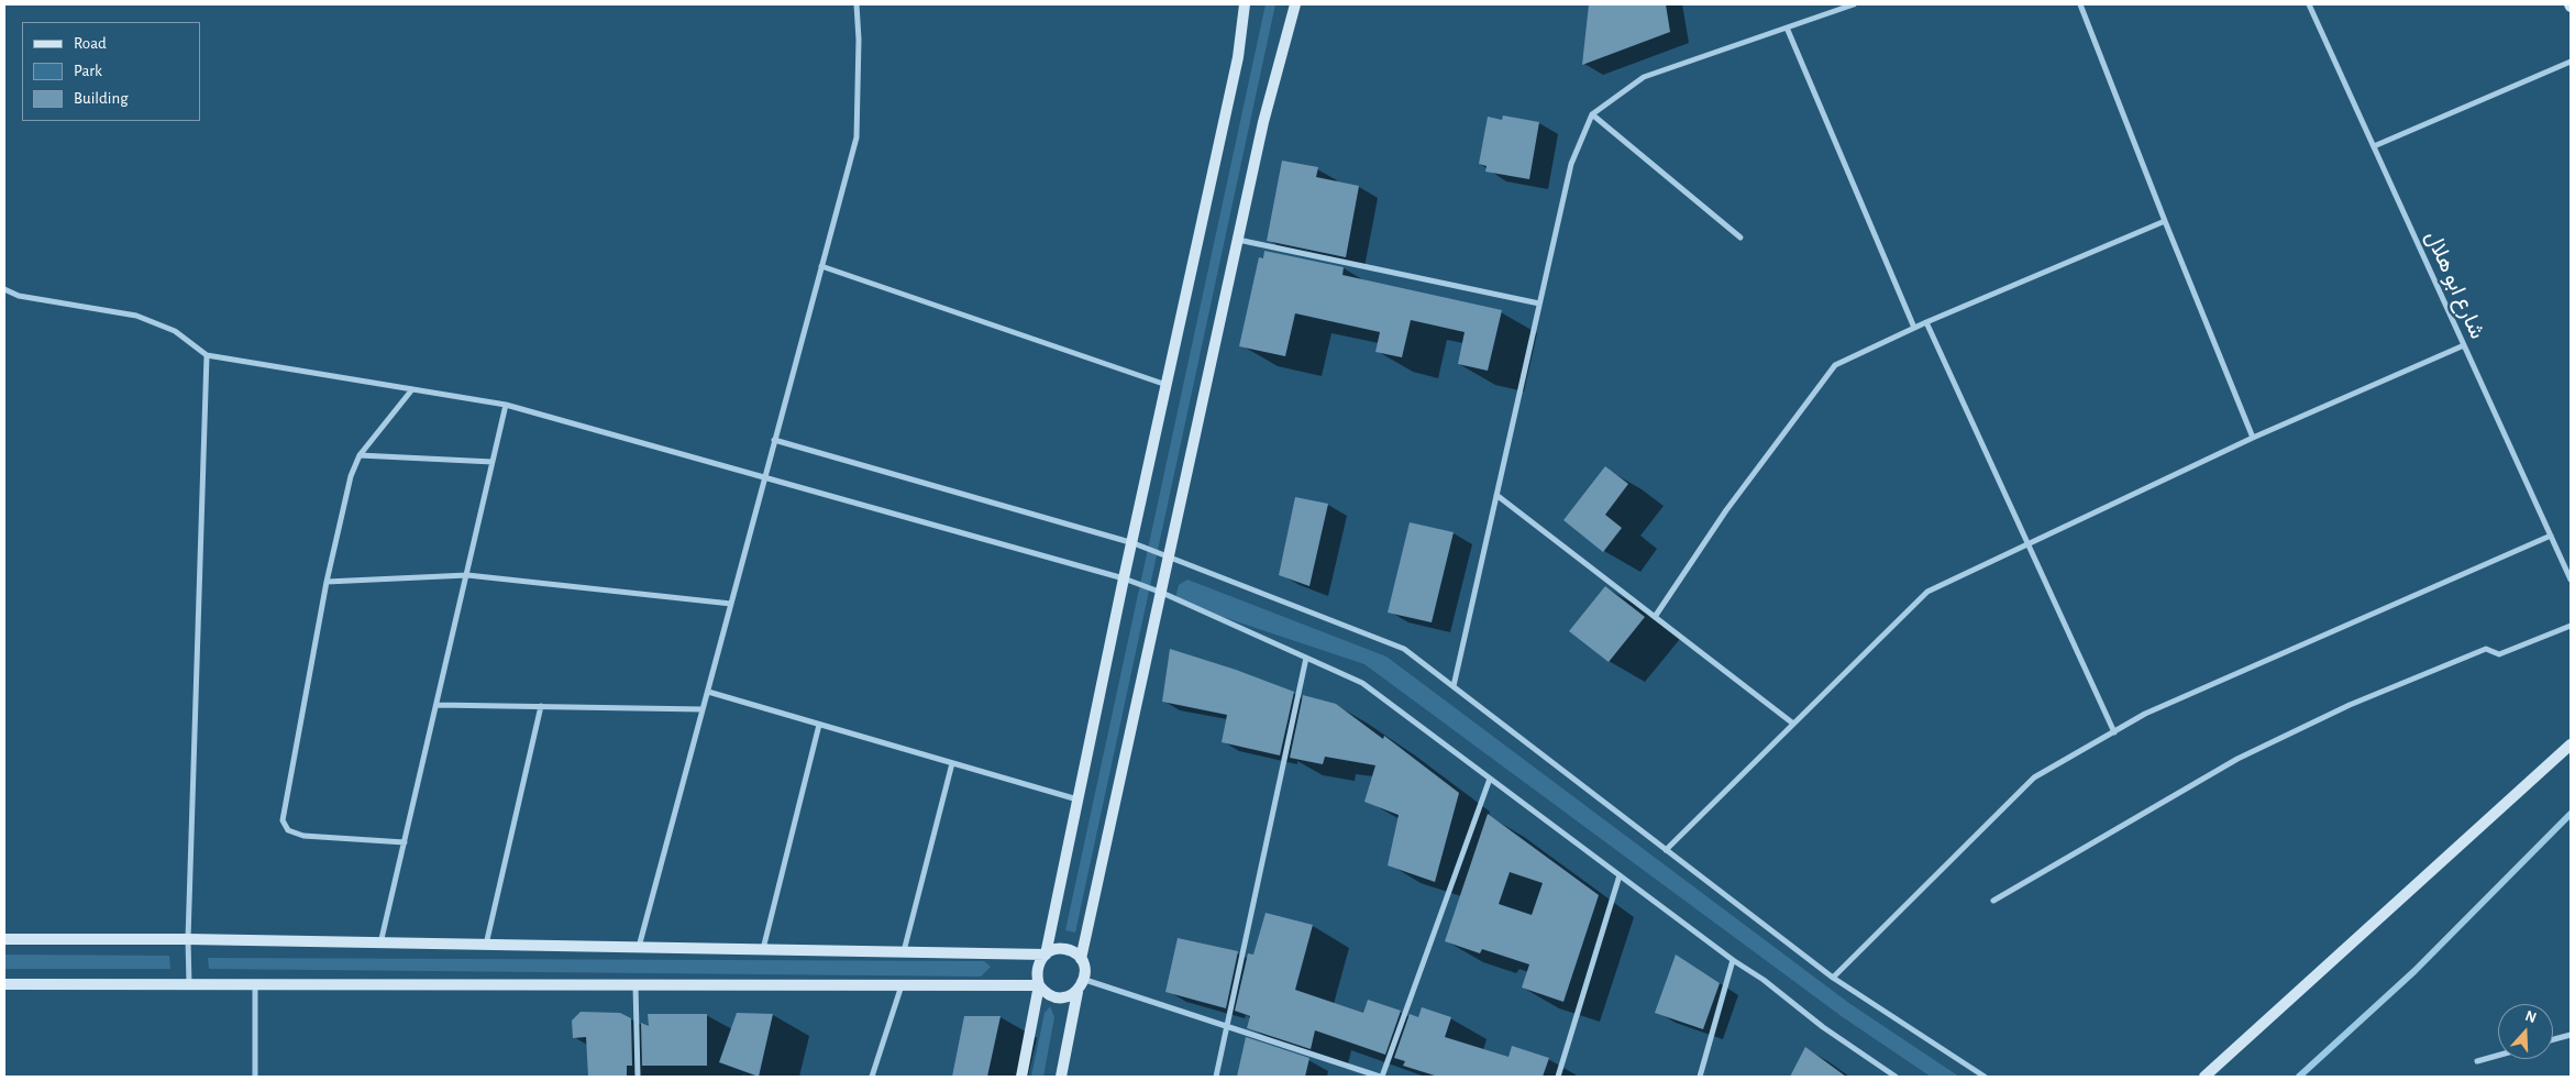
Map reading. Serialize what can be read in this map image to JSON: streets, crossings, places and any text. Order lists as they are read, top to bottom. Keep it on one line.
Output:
{"streets":{"street":["شارع ابو هلال"]},"legend":["Road","Park","Building"],"north":"top"}
